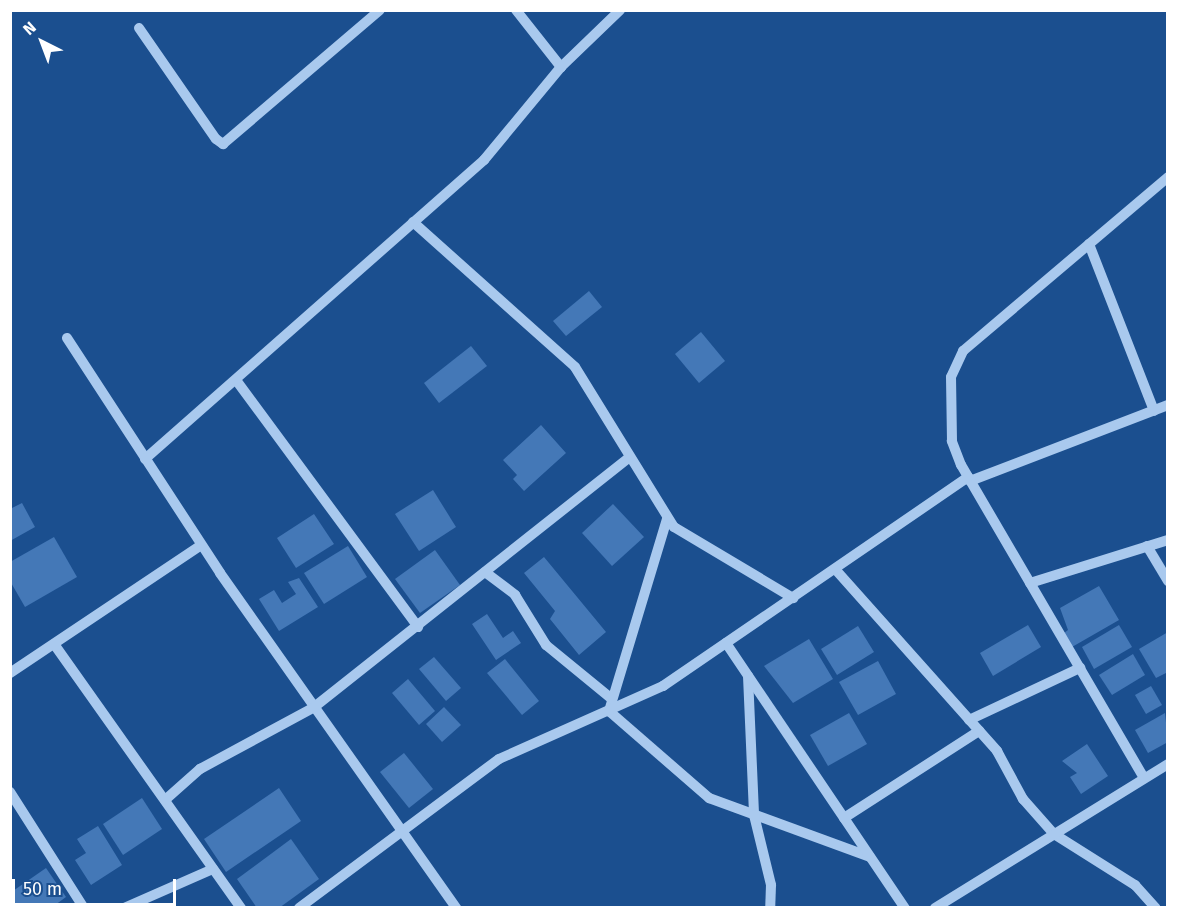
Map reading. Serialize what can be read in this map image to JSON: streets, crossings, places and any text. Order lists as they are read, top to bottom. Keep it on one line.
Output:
{"scale_bar":"50 m","north":"top left"}
